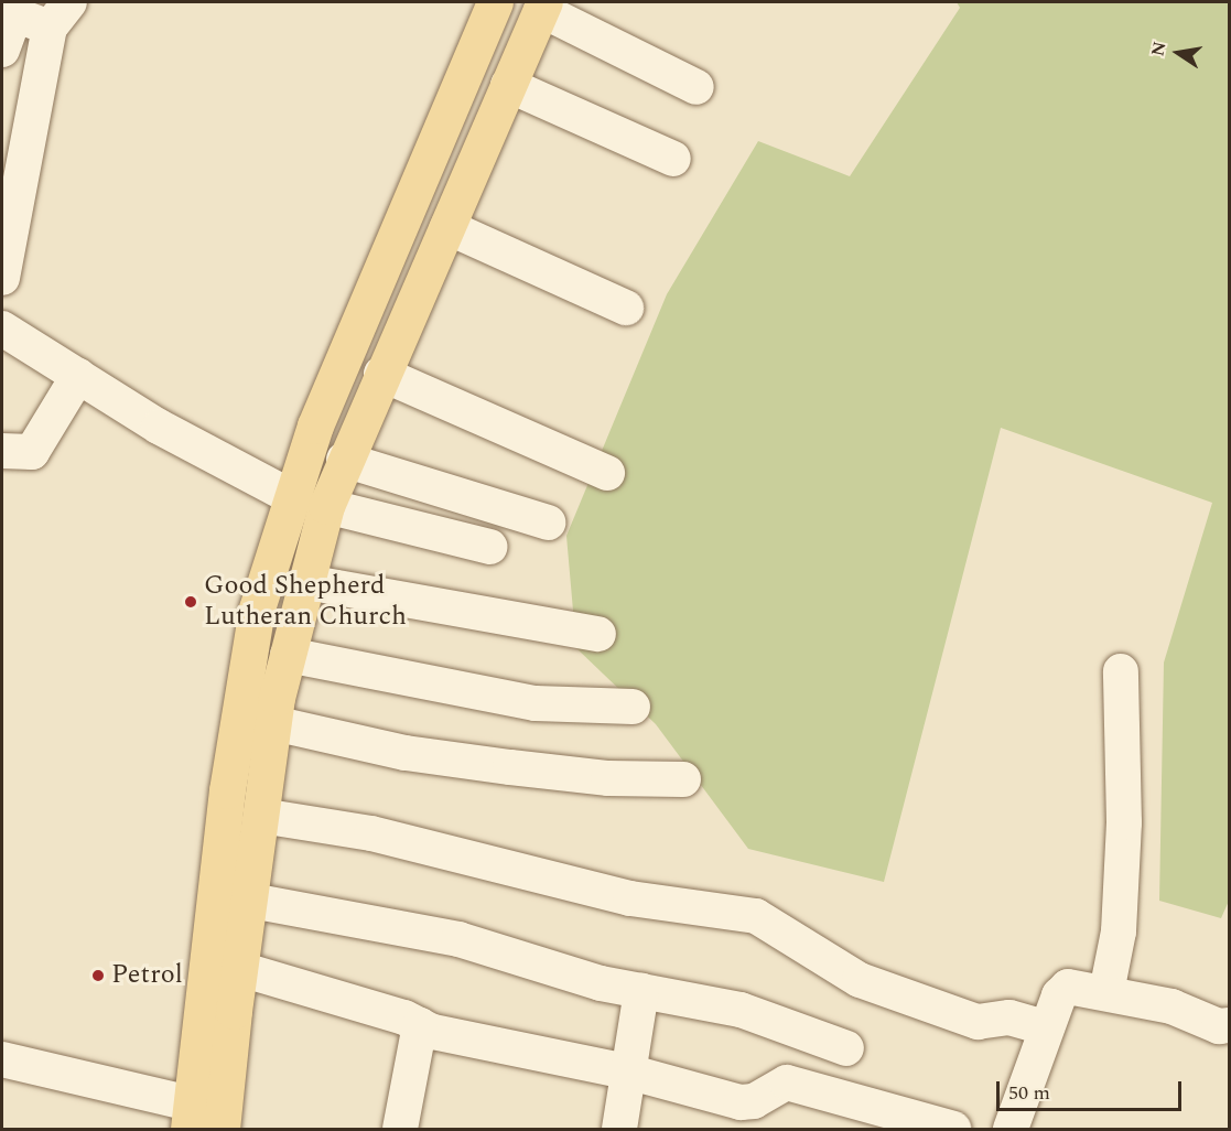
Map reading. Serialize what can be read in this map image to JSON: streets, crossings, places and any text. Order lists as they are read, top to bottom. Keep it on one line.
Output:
{"places":["Good Shepherd Lutheran Church","Petrol"],"scale_bar":"50 m","north":"left"}
